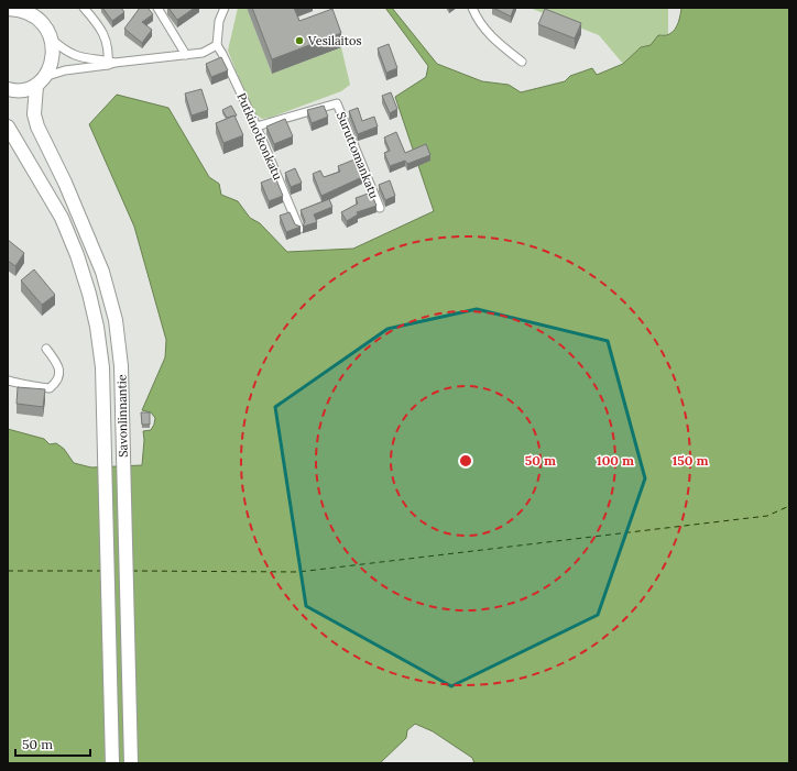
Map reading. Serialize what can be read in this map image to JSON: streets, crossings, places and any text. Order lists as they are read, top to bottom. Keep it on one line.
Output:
{"streets":{"highway":["Savonlinnantie"],"street":["Putkinotkonkatu","Suruttomankatu"]},"crossings":[["Putkinotkonkatu","Suruttomankatu"]],"places":["Vesilaitos"],"scale_bar":"50 m","rings":["50 m","100 m","150 m"]}
